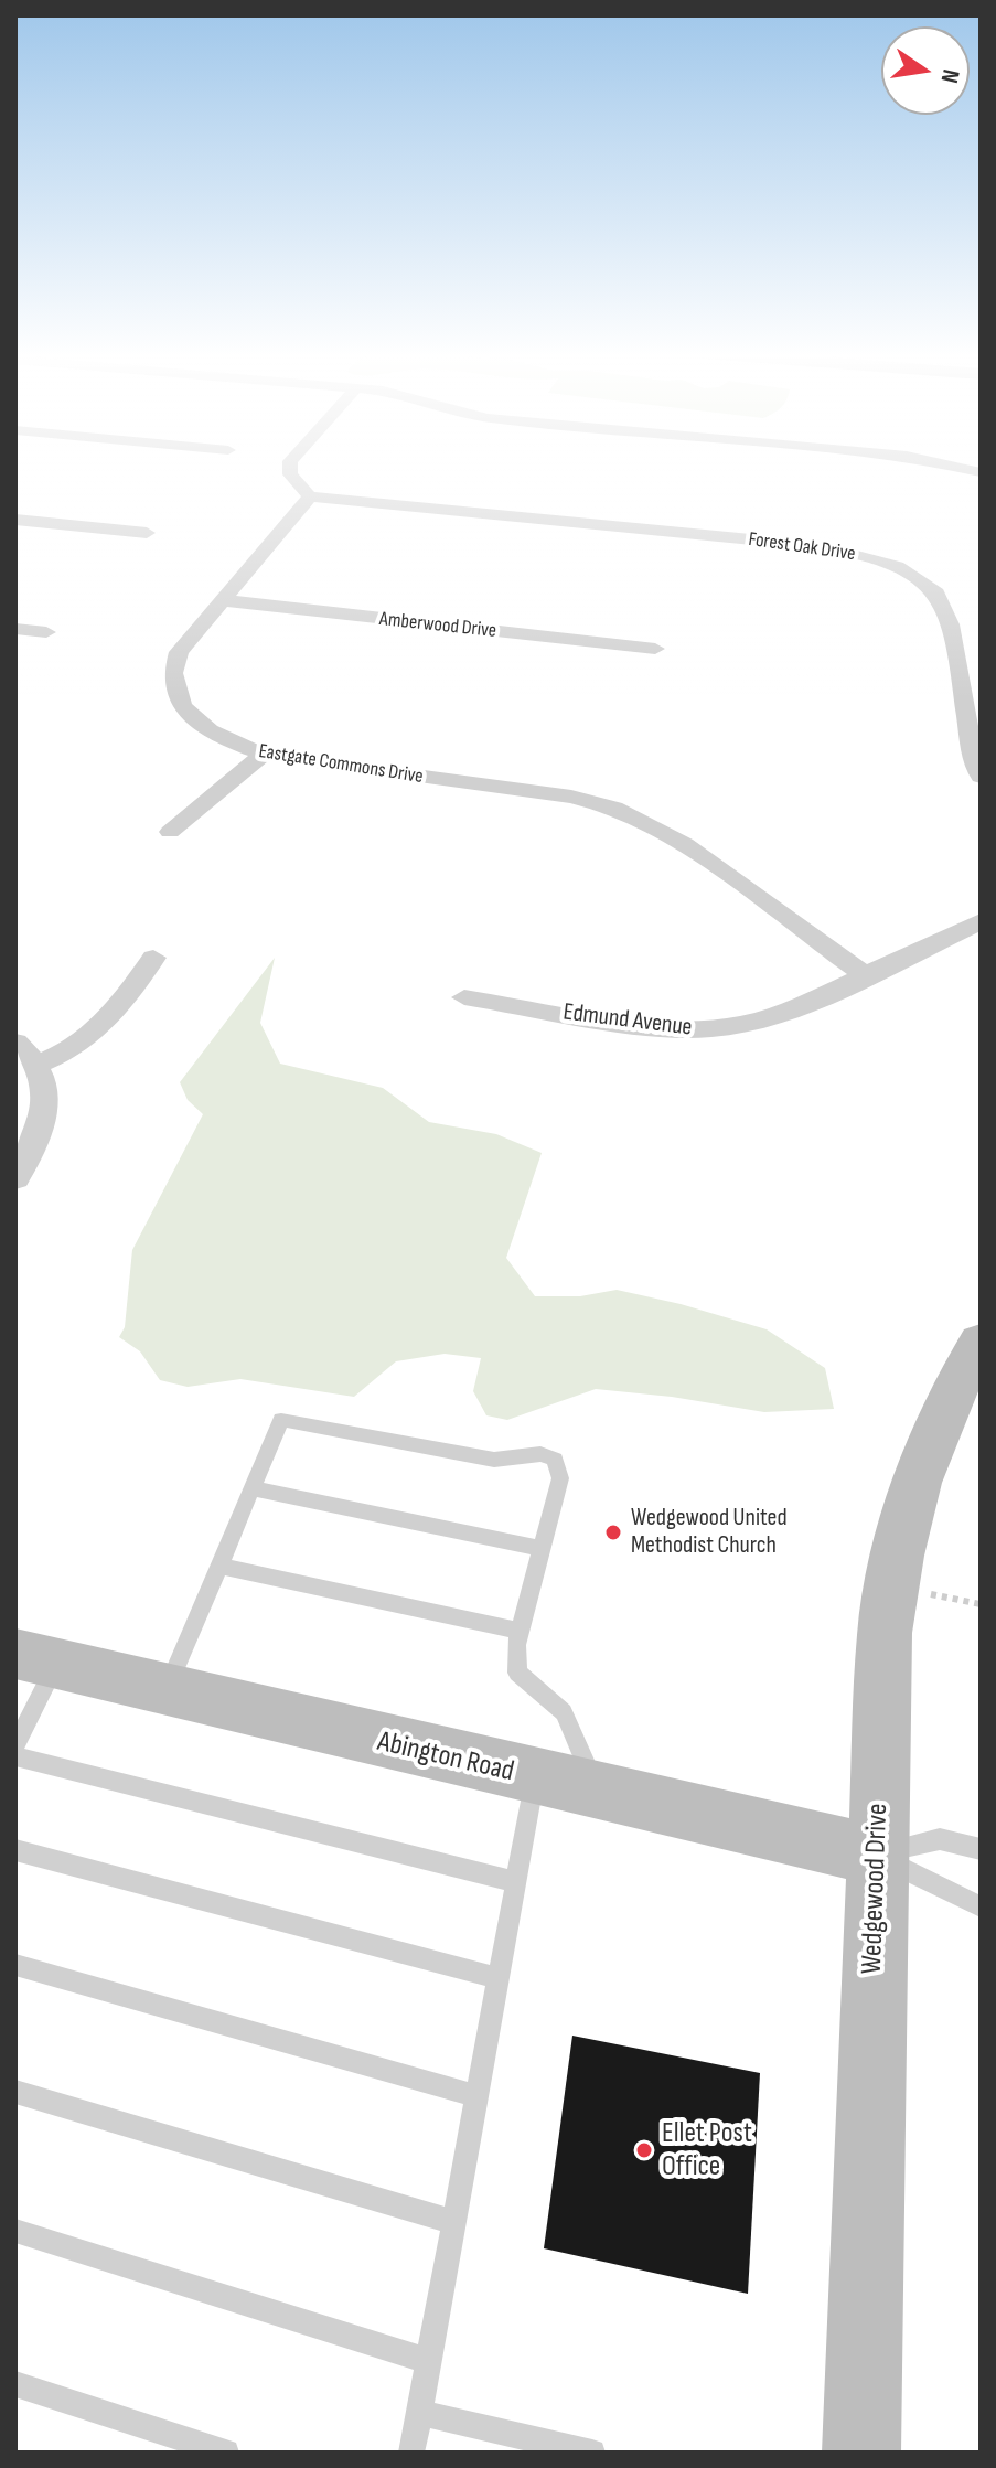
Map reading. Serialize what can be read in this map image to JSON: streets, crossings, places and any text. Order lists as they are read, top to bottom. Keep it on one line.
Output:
{"streets":{"street":["Forest Oak Drive","Amberwood Drive","Eastgate Commons Drive","Edmund Avenue","Abington Road","Wedgewood Drive"]},"crossings":[["Forest Oak Drive","Eastgate Commons Drive"],["Amberwood Drive","Eastgate Commons Drive"],["Eastgate Commons Drive","Edmund Avenue"],["Abington Road","Wedgewood Drive"]],"places":["Wedgewood United Methodist Church","Ellet Post Office"],"north":"right"}
